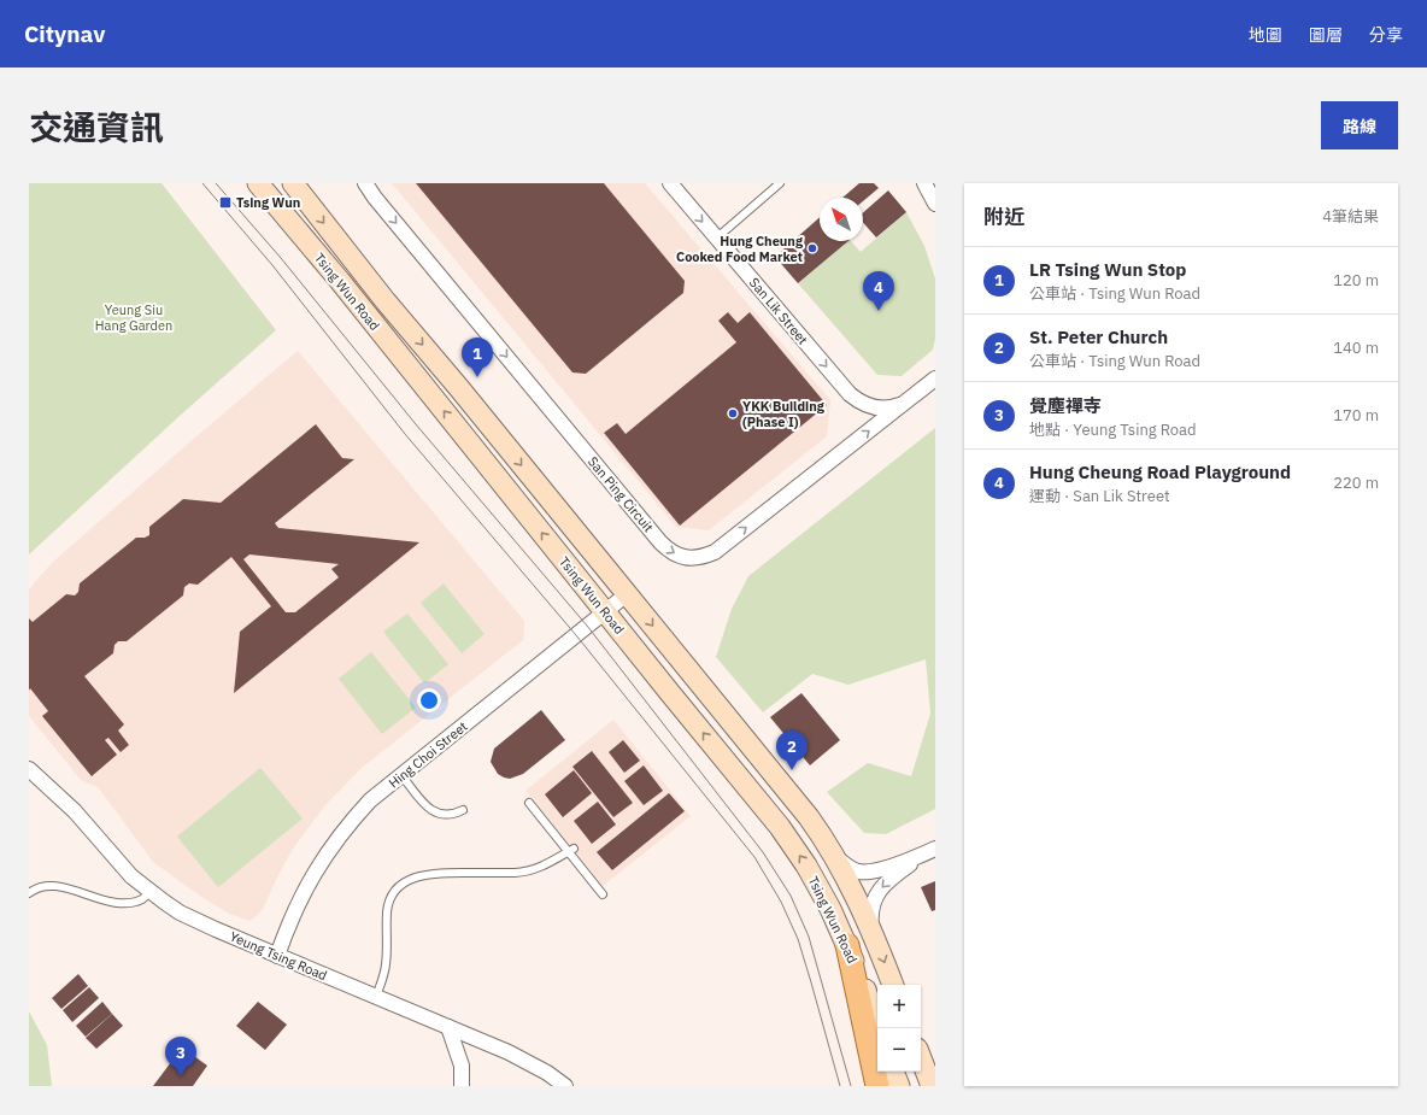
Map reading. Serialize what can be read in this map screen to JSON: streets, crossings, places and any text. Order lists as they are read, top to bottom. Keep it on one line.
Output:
{"streets":{"main road":["Tsing Wun Road"],"street":["San Lik Street","San Ping Circuit","Hing Choi Street","Yeung Tsing Road"]},"crossings":[["Tsing Wun Road","Hing Choi Street"],["San Lik Street","San Ping Circuit"],["Hing Choi Street","Yeung Tsing Road"]],"one_way":["San Lik Street"],"parks":["Yeung Siu Hang Garden"],"places":{"transit":["Tsing Wun"],"other":["Hung Cheung Cooked Food Market","YKK Building (Phase I)"]},"north":"top left","page":{"header":"Citynav","nav":["地圖","圖層","分享"],"title":"交通資訊","buttons":"路線","heading":["附近","4筆結果"],"list":[{"mark":"1","name":"LR Tsing Wun Stop","note":"公車站 · Tsing Wun Road","value":"120 m"},{"mark":"2","name":"St. Peter Church","note":"公車站 · Tsing Wun Road","value":"140 m"},{"mark":"3","name":"覺塵禪寺","note":"地點 · Yeung Tsing Road","value":"170 m"},{"mark":"4","name":"Hung Cheung Road Playground","note":"運動 · San Lik Street","value":"220 m"}],"pins":["4","1","2","3"],"map_buttons":["+","−"]}}
